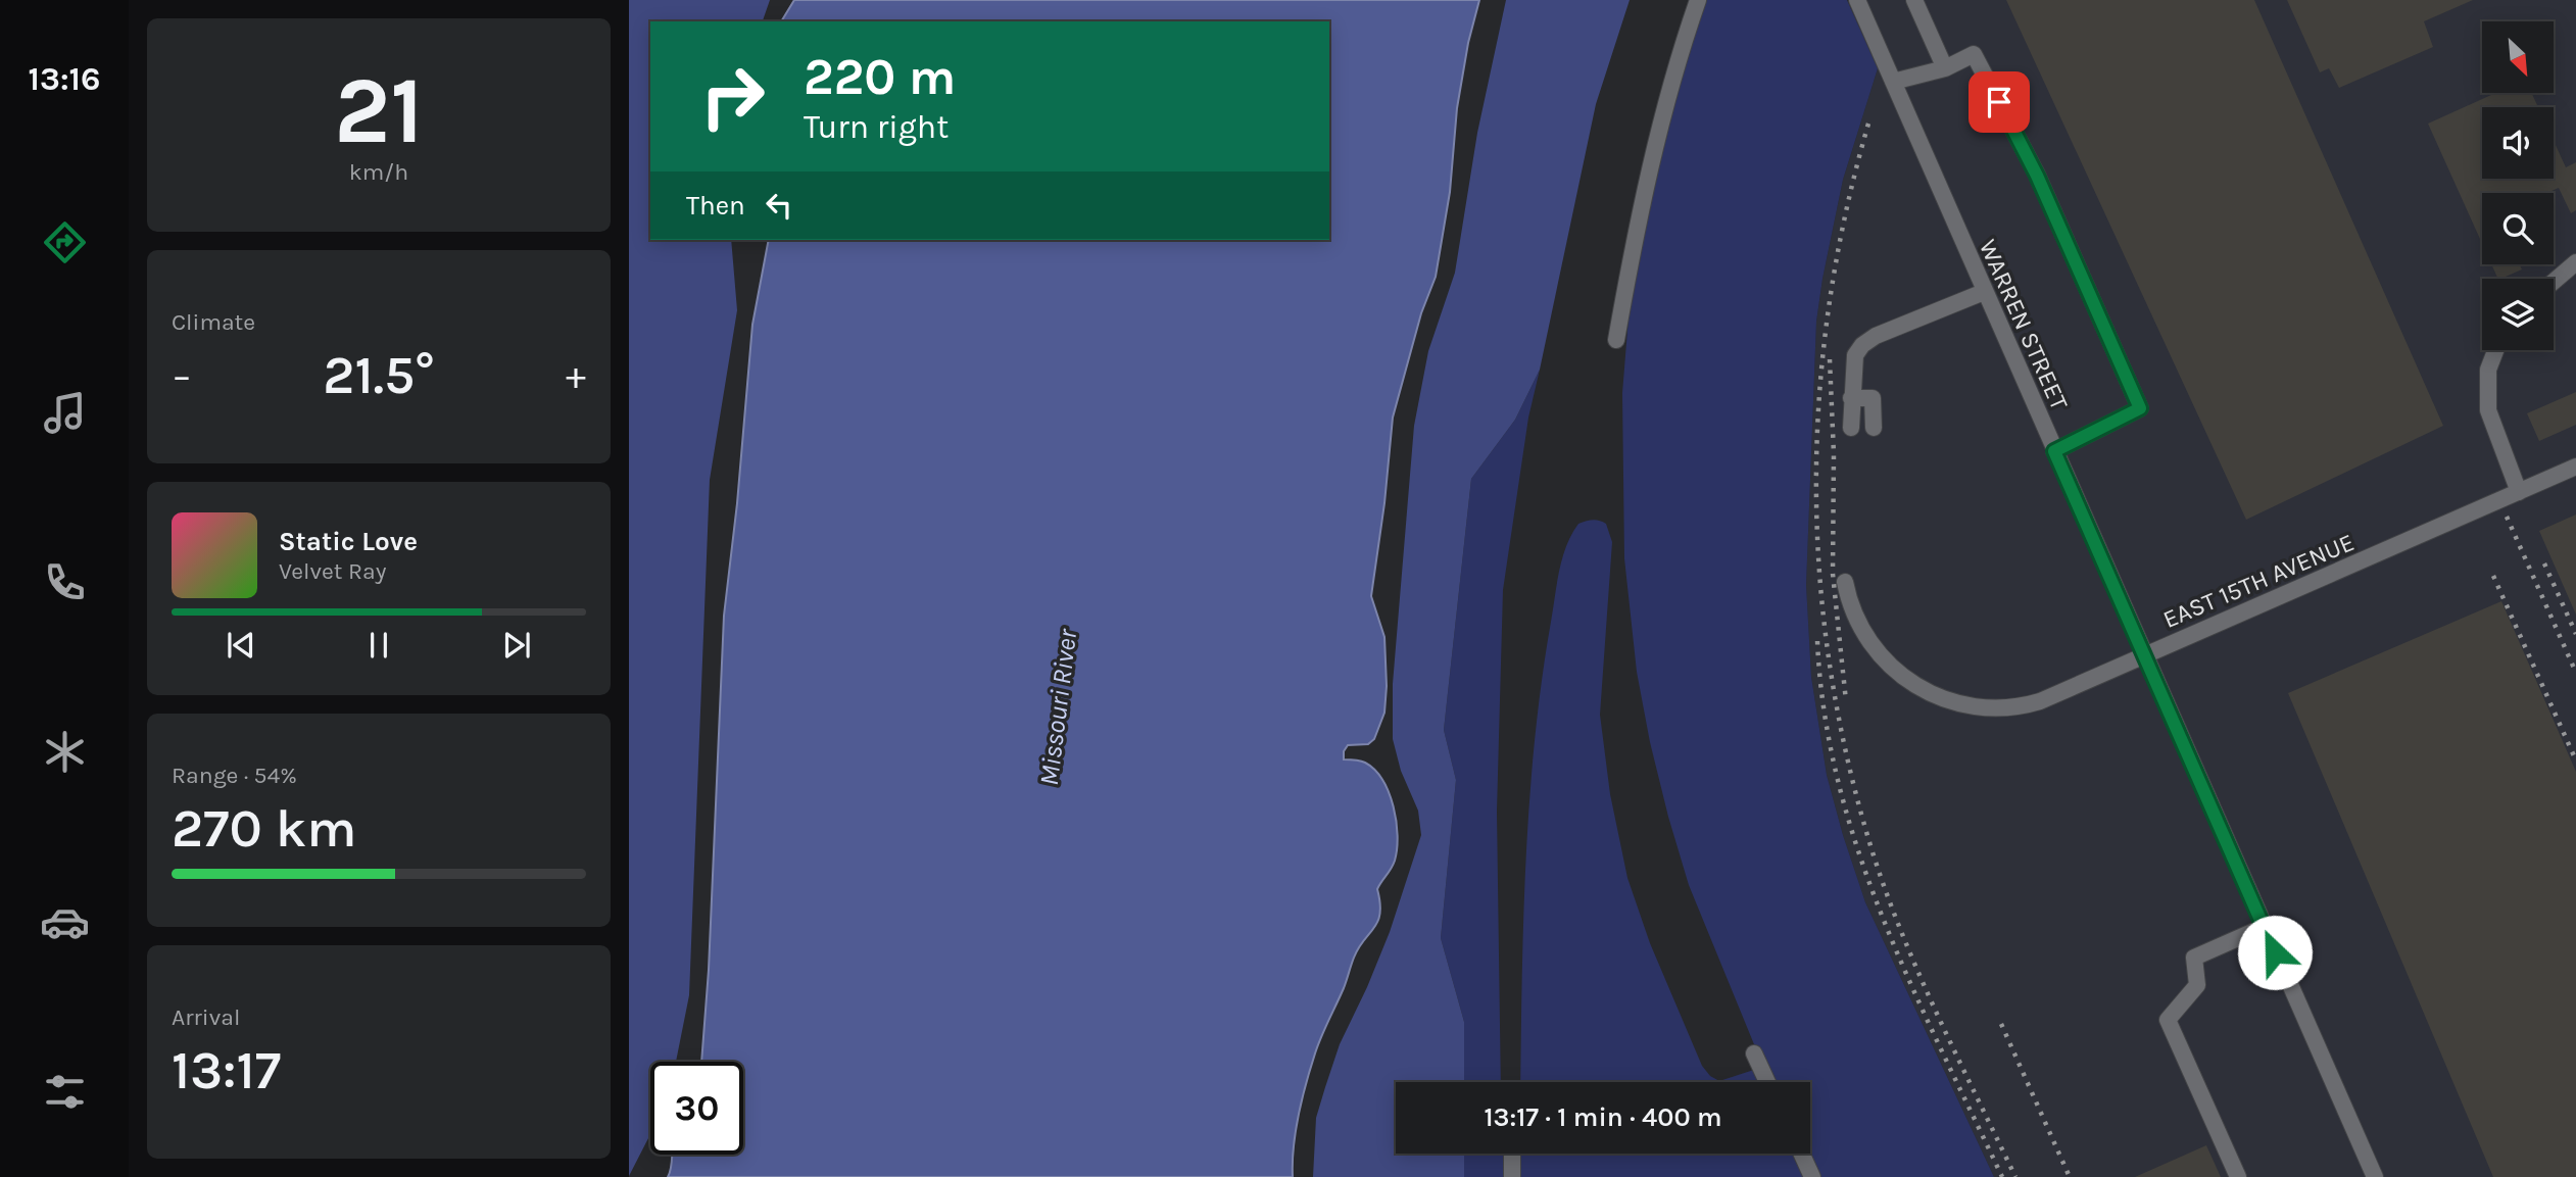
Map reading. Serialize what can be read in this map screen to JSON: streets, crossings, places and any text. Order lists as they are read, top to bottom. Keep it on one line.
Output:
{"streets":{"street":["WARREN STREET","EAST 15TH AVENUE"]},"crossings":[["WARREN STREET","EAST 15TH AVENUE"]],"water":["Missouri River"],"north":"bottom right","page":{"tabs":"13:16","tile":[["21","km/h"],"Climate",["Range · 54%","270 km"],["Arrival","13:17"]],"turn":["220 m","Turn right"],"then":"Then","heat":["−","21.5°","+"],"song":["Static Love","Velvet Ray"],"limit":"30","trip":"13:17 · 1 min · 400 m"}}
